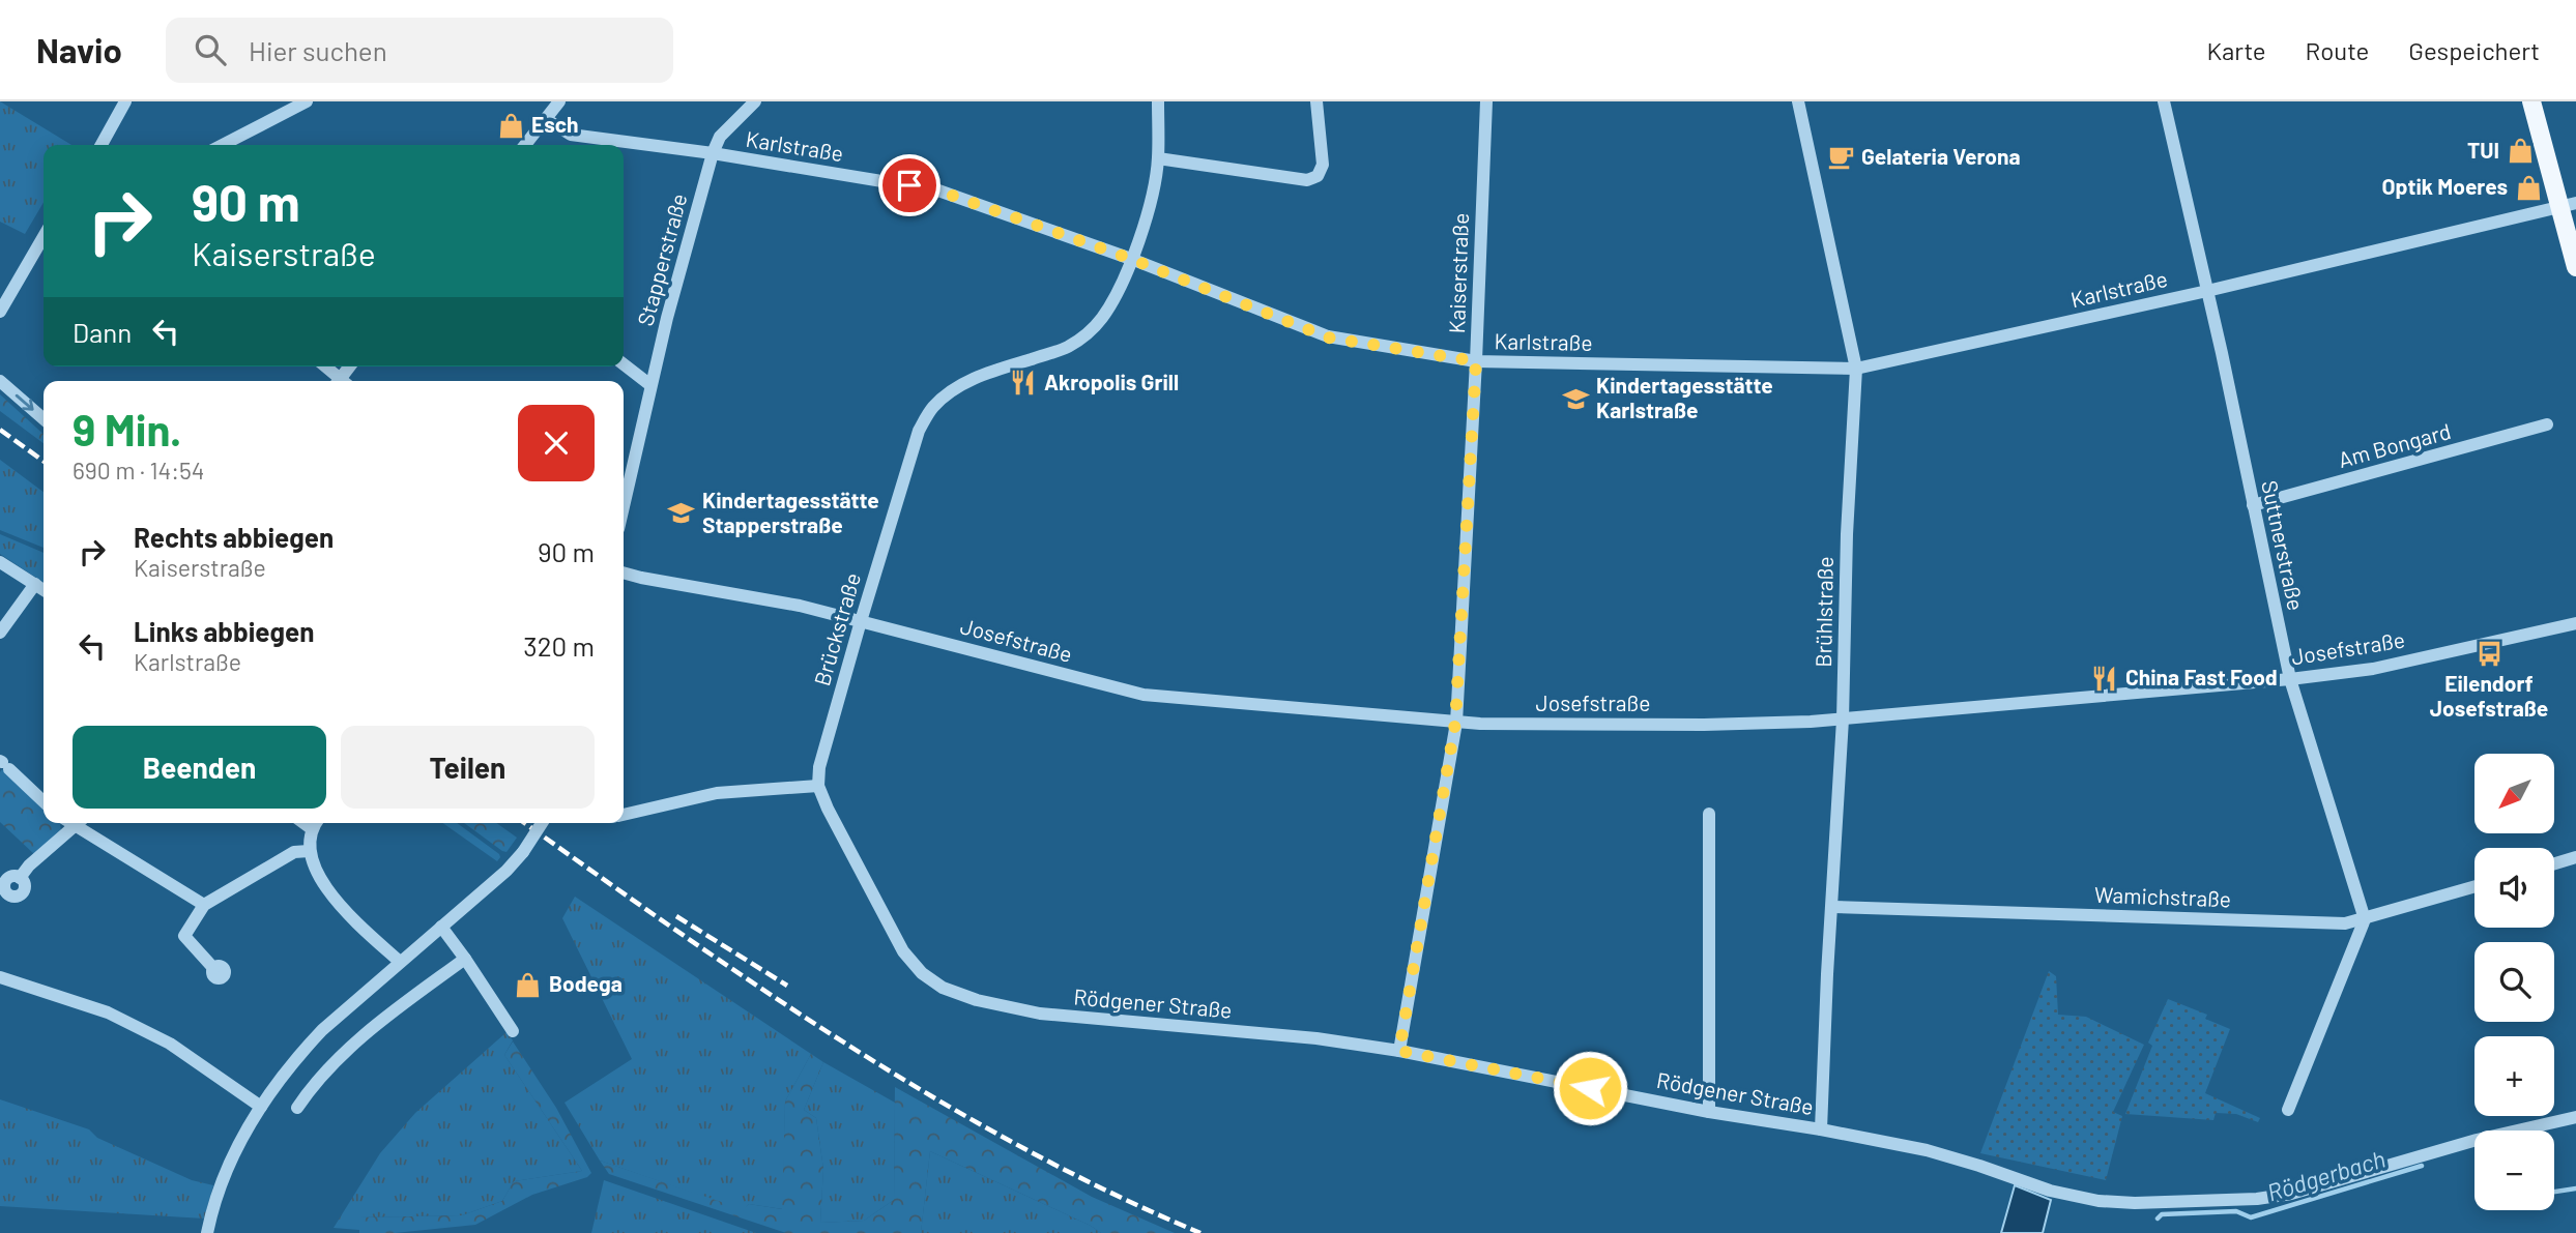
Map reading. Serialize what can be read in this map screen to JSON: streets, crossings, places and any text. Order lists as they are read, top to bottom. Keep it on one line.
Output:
{"streets":{"street":["Karlstraße","Stapperstraße","Kaiserstraße","Am Bongard","Suttnerstraße","Brühlstraße","Brückstraße","Josefstraße","Wamichstraße","Rödgener Straße"]},"crossings":[["Karlstraße","Stapperstraße"],["Karlstraße","Kaiserstraße"],["Karlstraße","Suttnerstraße"],["Karlstraße","Brühlstraße"],["Karlstraße","Brückstraße"],["Kaiserstraße","Josefstraße"],["Kaiserstraße","Rödgener Straße"],["Am Bongard","Suttnerstraße"],["Suttnerstraße","Josefstraße"],["Suttnerstraße","Wamichstraße"],["Brühlstraße","Josefstraße"],["Brühlstraße","Wamichstraße"],["Brühlstraße","Rödgener Straße"],["Brückstraße","Josefstraße"],["Brückstraße","Rödgener Straße"]],"water":["Rödgerbach"],"places":{"shop":["Esch","TUI","Optik Moeres","Bodega"],"cafe":["Gelateria Verona"],"restaurant":["Akropolis Grill","China Fast Food"],"school or university":["Kindertagesstätte Karlstraße","Kindertagesstätte Stapperstraße"],"bus stop":["Eilendorf Josefstraße"]},"north":"bottom left","page":{"header":"Navio","search":"Hier suchen","nav":["Karte","Route","Gespeichert"],"turn":["90 m","Kaiserstraße"],"then":"Dann","heading":["9 Min.","690 m · 14:54"],"list":[{"name":"Rechts abbiegen","note":"Kaiserstraße","value":"90 m"},{"name":"Links abbiegen","note":"Karlstraße","value":"320 m"}],"buttons":["Beenden","Teilen"],"map_buttons":["+","−"]}}
